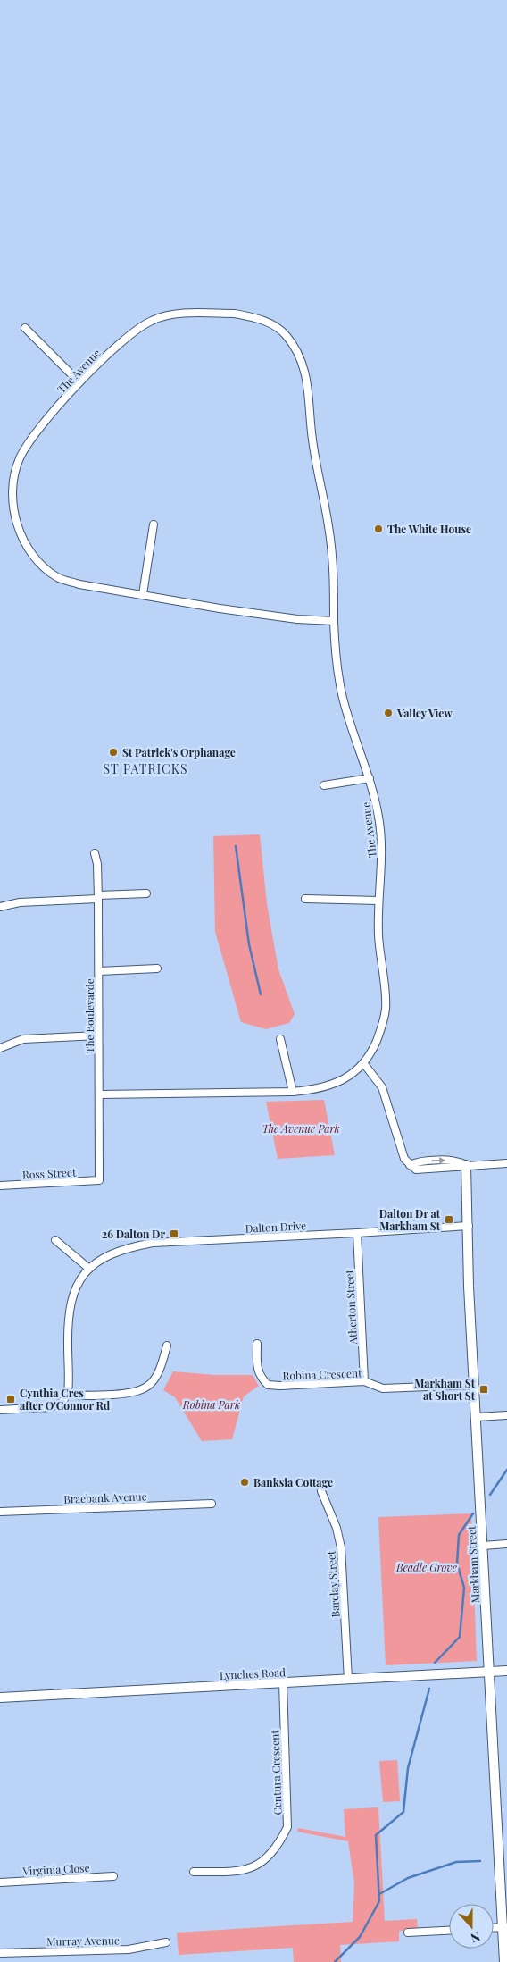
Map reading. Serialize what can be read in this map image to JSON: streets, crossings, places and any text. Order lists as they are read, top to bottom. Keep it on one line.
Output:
{"streets":{"street":["The Avenue","The Boulevarde","Ross Street","Dalton Drive","Atherton Street","Robina Crescent","Braebank Avenue","Markham Street","Barclay Street","Lynches Road","Centura Crescent","Virginia Close","Murray Avenue"]},"crossings":[["The Avenue","The Boulevarde"],["The Boulevarde","Ross Street"],["Dalton Drive","Atherton Street"],["Dalton Drive","Markham Street"],["Atherton Street","Robina Crescent"],["Robina Crescent","Markham Street"],["Markham Street","Lynches Road"],["Barclay Street","Lynches Road"],["Lynches Road","Centura Crescent"]],"districts":["ST PATRICKS"],"parks":["The Avenue Park","Robina Park","Beadle Grove"],"places":{"other":["The White House","Valley View","St Patrick's Orphanage","Banksia Cottage"],"transit":["Dalton Dr at Markham St","26 Dalton Dr","Markham St at Short St","Cynthia Cres after O'Connor Rd"]},"north":"bottom"}
